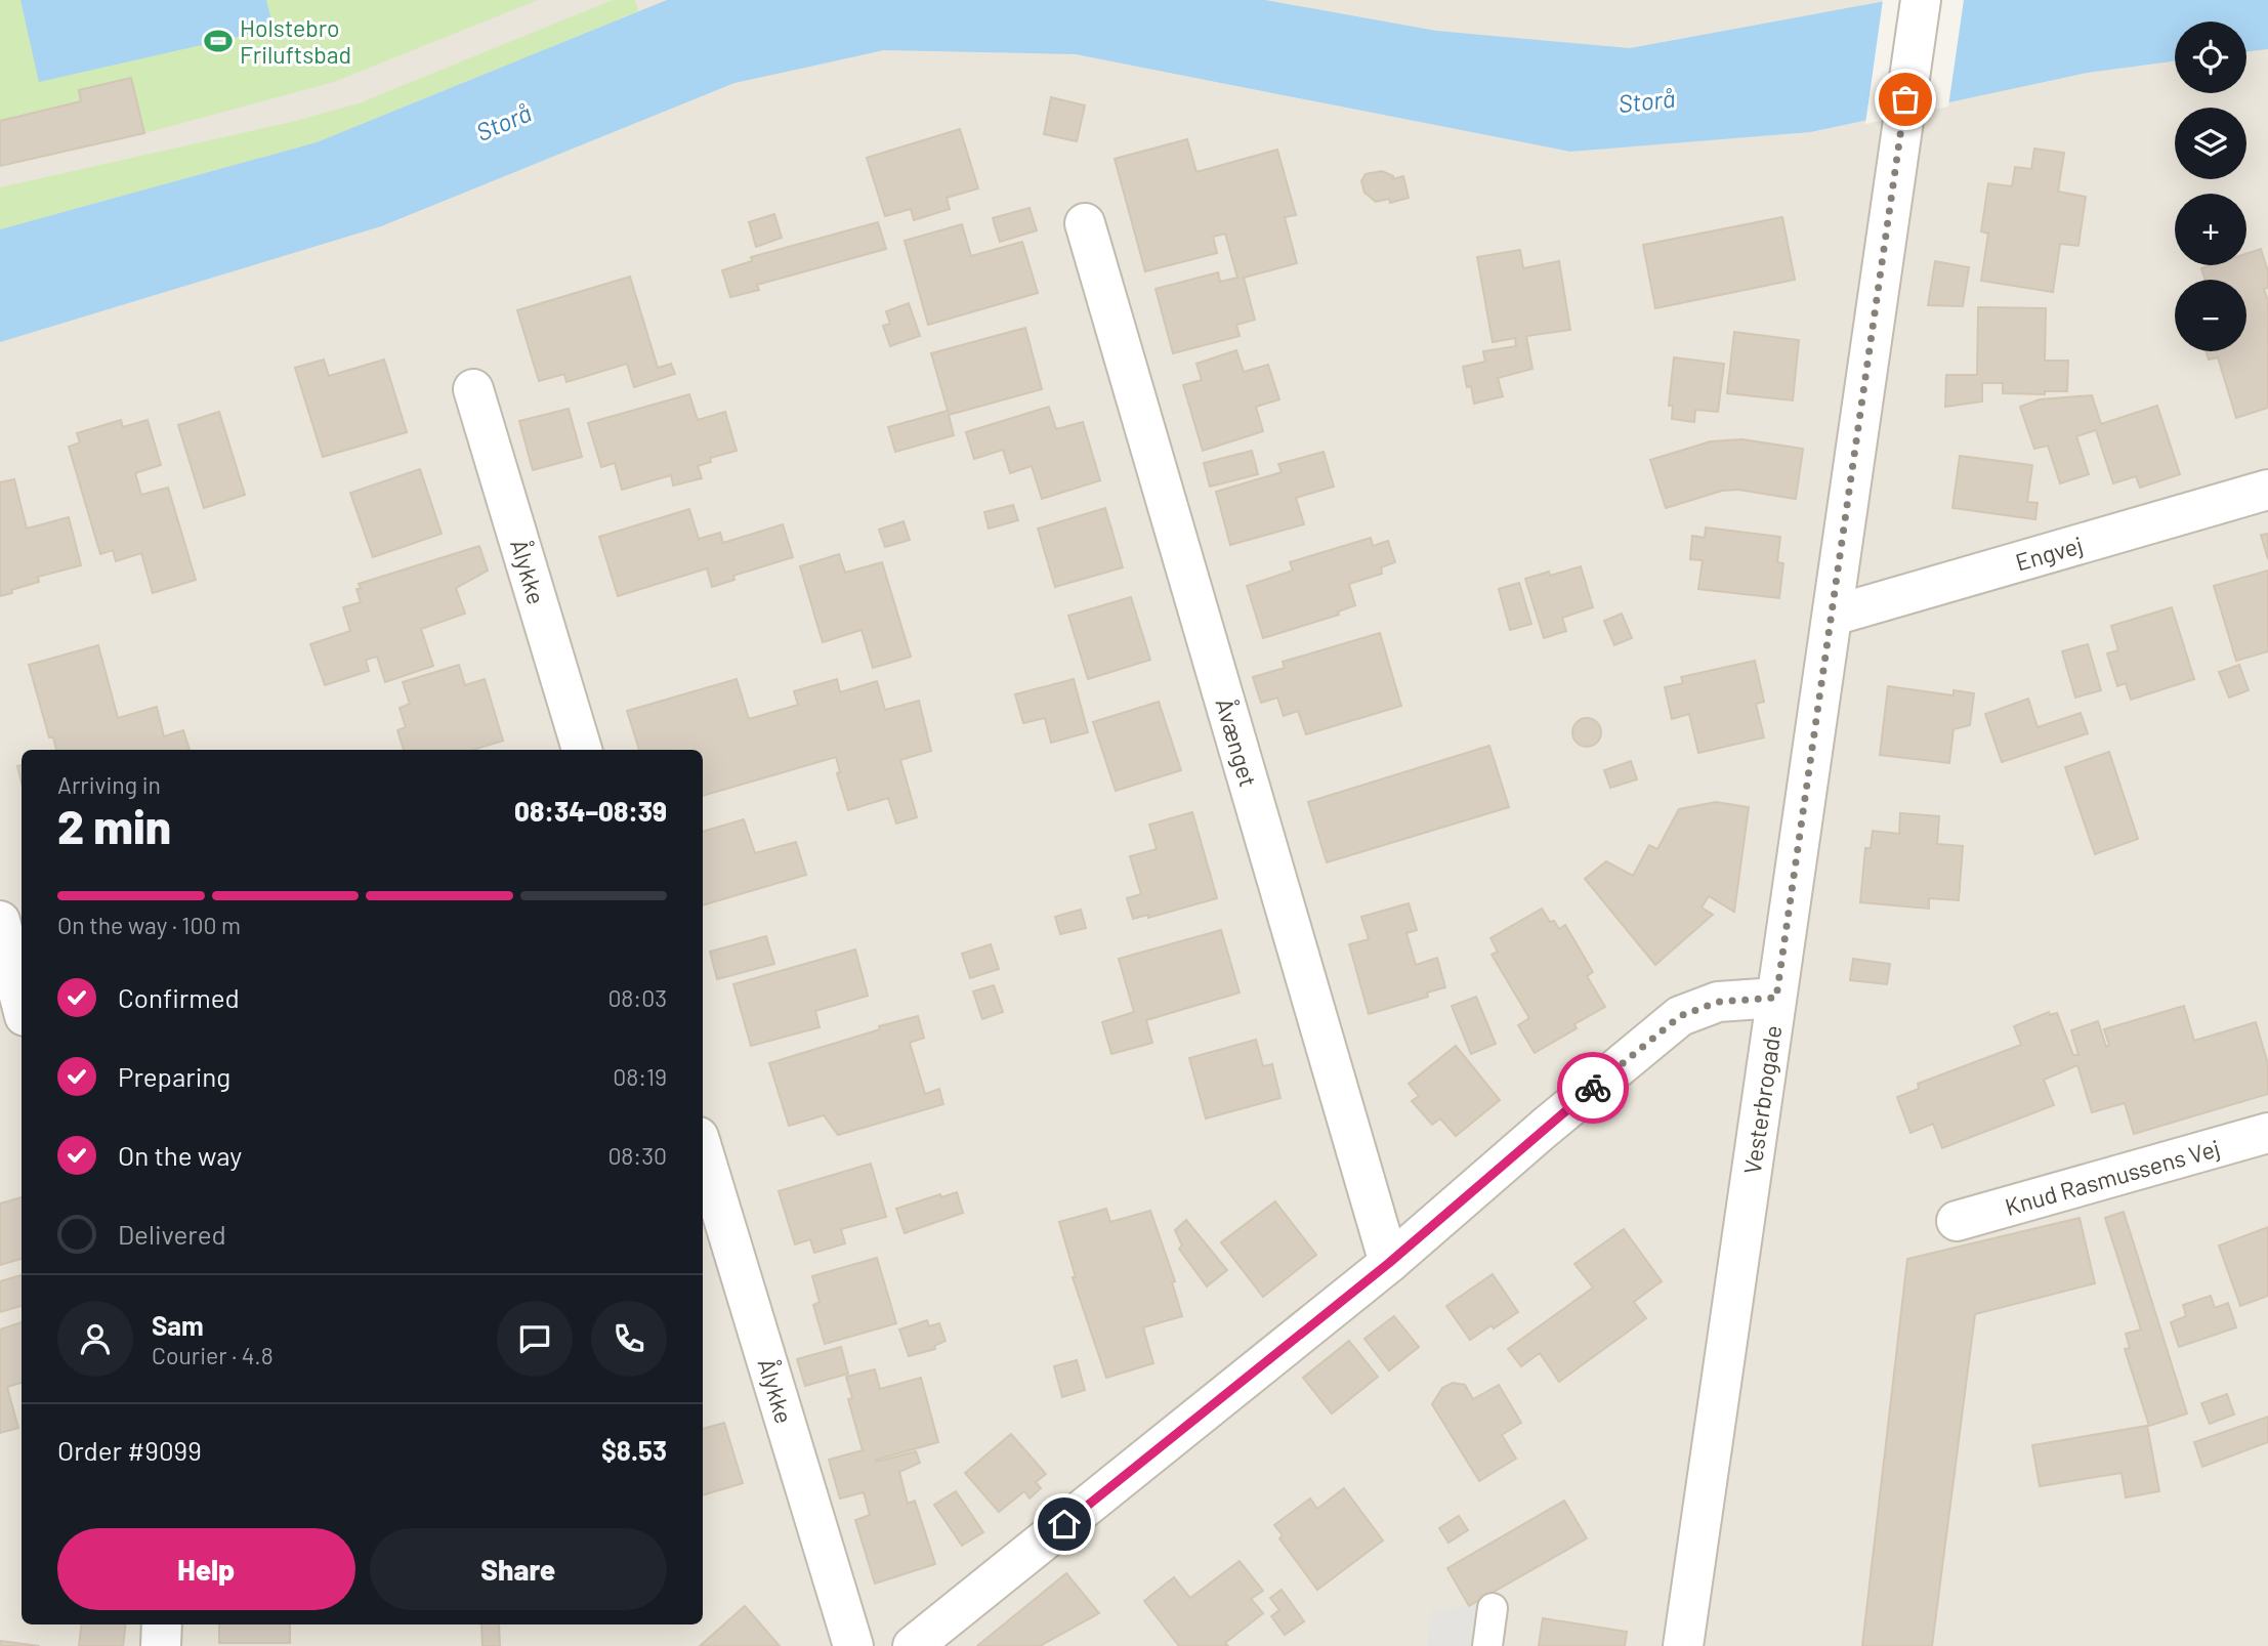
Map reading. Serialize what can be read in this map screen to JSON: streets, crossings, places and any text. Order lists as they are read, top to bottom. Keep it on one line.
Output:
{"streets":{"street":["Engvej","Ålykke","Åvænget","Vesterbrogade","Knud Rasmussens Vej"]},"crossings":[["Engvej","Vesterbrogade"]],"water":["Storå"],"places":{"sports":["Holstebro Friluftsbad"]},"page":{"map_buttons":["+","−"],"heading":["2 min","Arriving in","08:34–08:39"],"panel":["Sam","Courier · 4.8","Order #9099","$8.53"],"bar":"On the way · 100 m","list":[["Confirmed","08:03"],["Preparing","08:19"],["On the way","08:30"],"Delivered"],"buttons":["Help","Share"]}}
